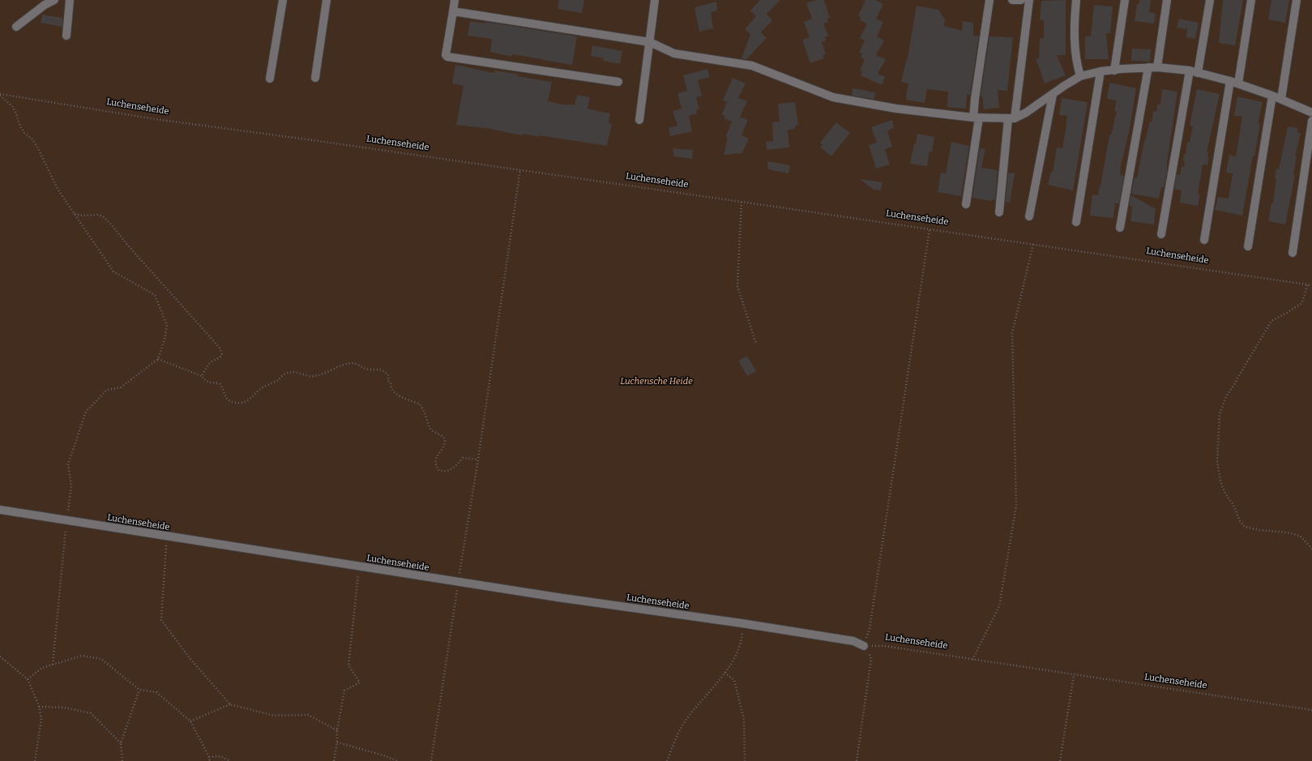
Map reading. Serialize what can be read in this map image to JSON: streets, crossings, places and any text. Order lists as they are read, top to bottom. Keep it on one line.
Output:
{"streets":{"street":["Luchenseheide"]},"parks":["Luchensche Heide"]}
